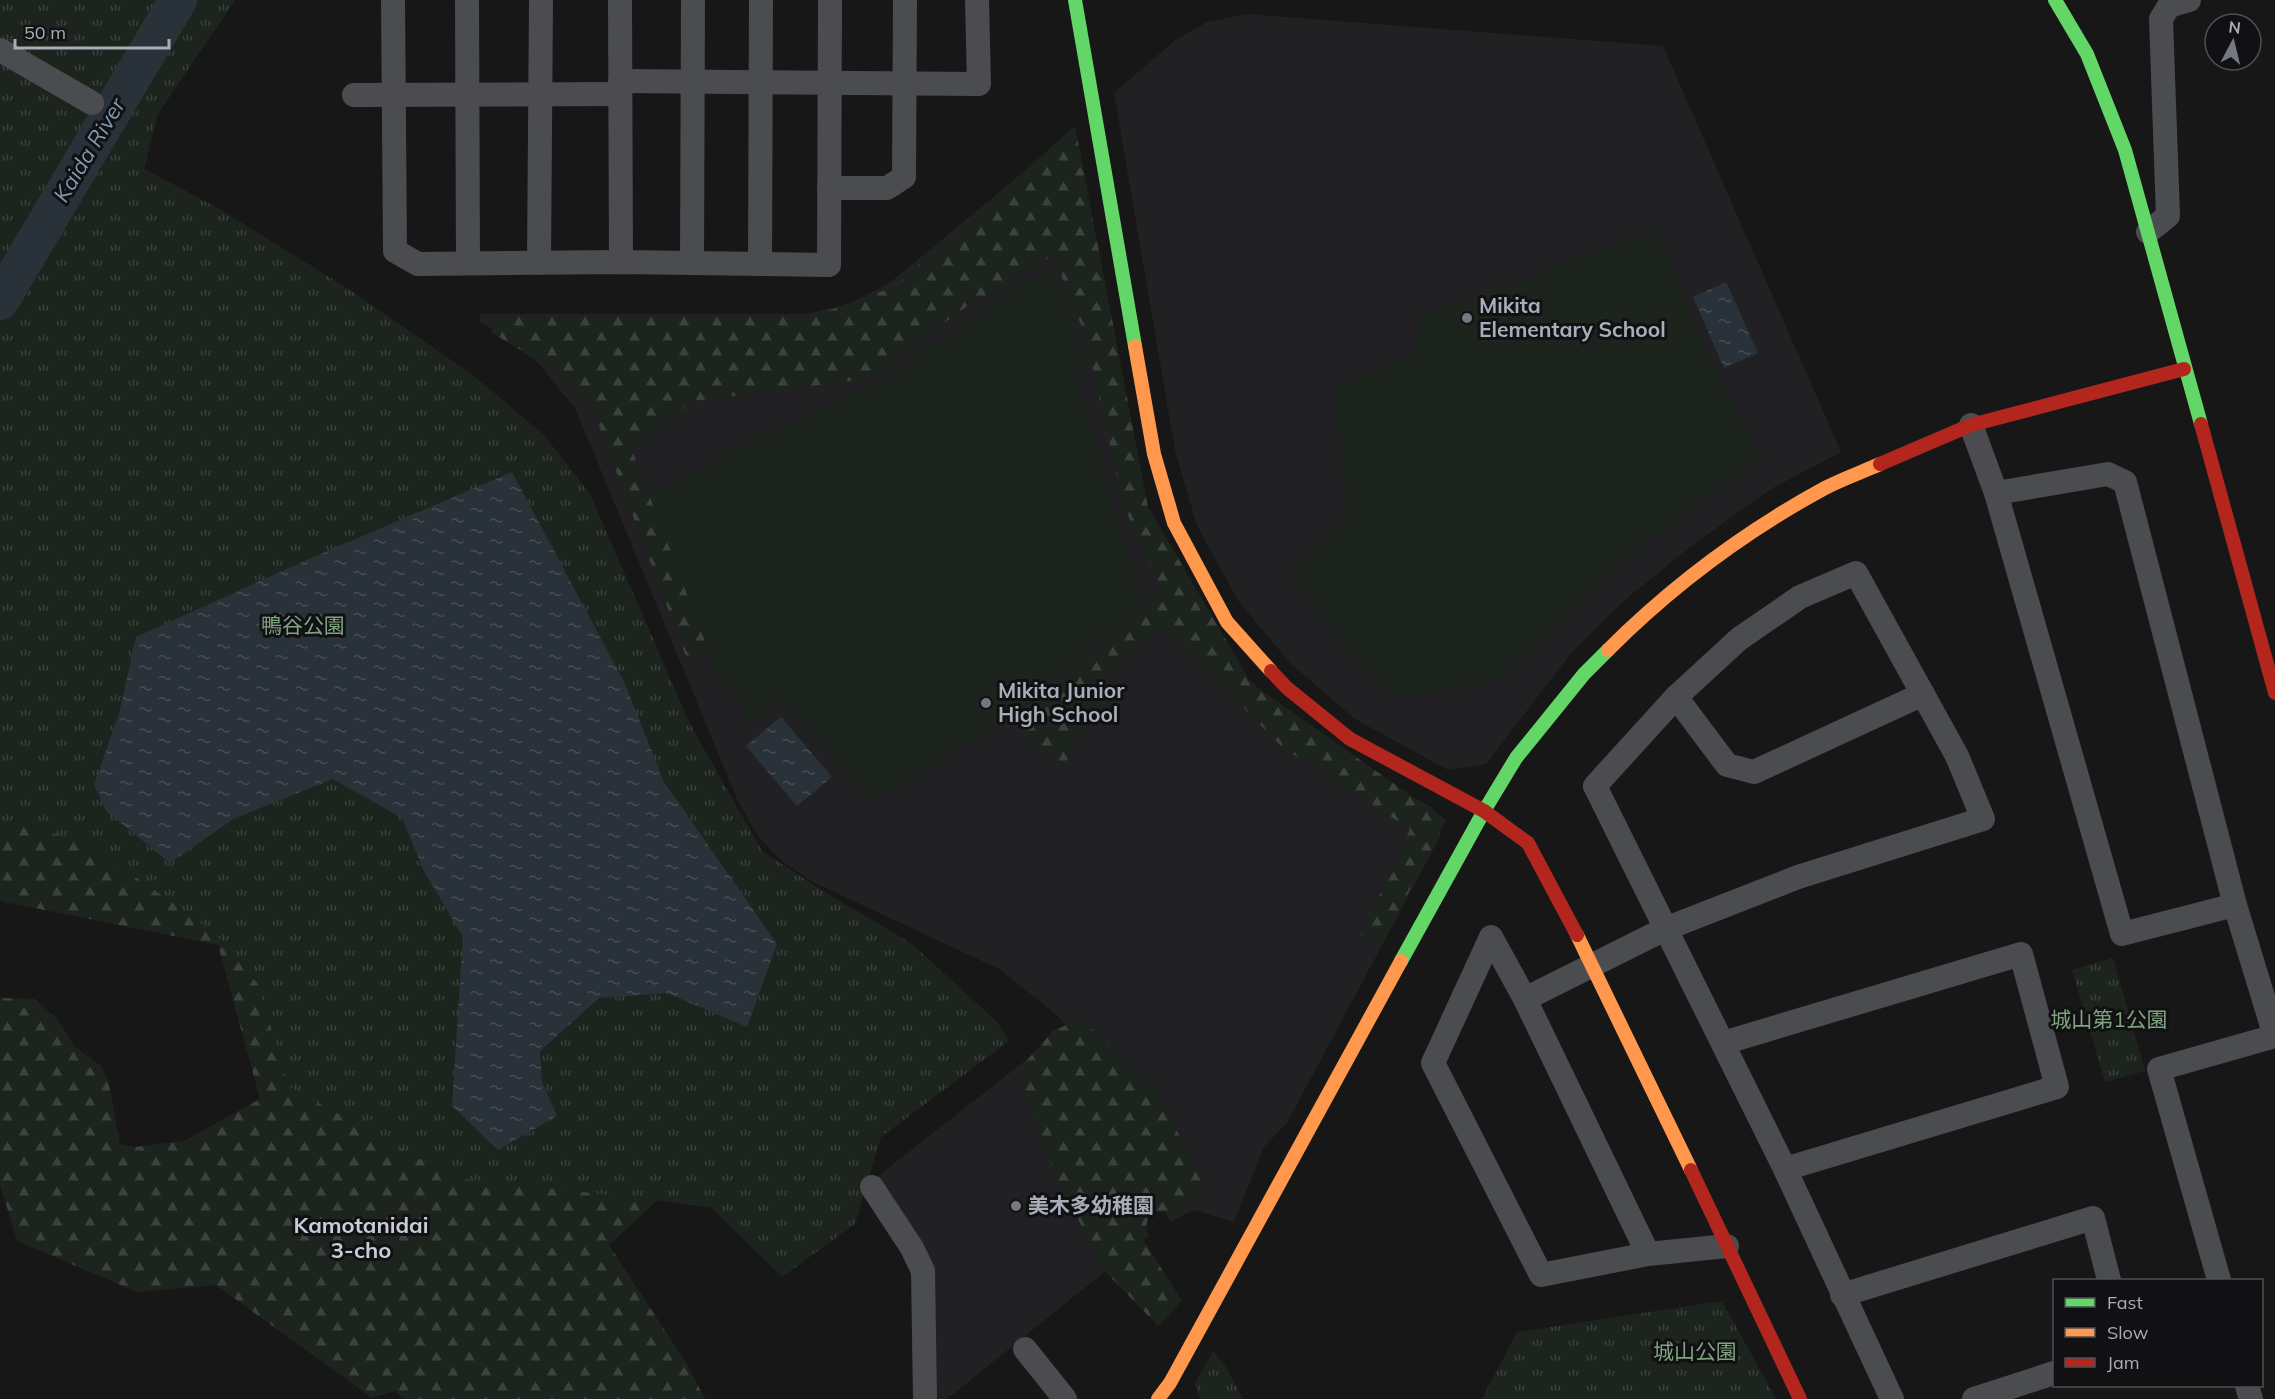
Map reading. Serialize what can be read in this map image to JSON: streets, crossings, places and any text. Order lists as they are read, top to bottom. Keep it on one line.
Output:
{"districts":["Kamotanidai 3-cho"],"water":["Kaida River"],"parks":["鴨谷公園","城山第1公園","城山公園"],"places":["Mikita Elementary School","Mikita Junior High School","美木多幼稚園"],"legend":["Fast","Slow","Jam"],"scale_bar":"50 m","north":"top"}
